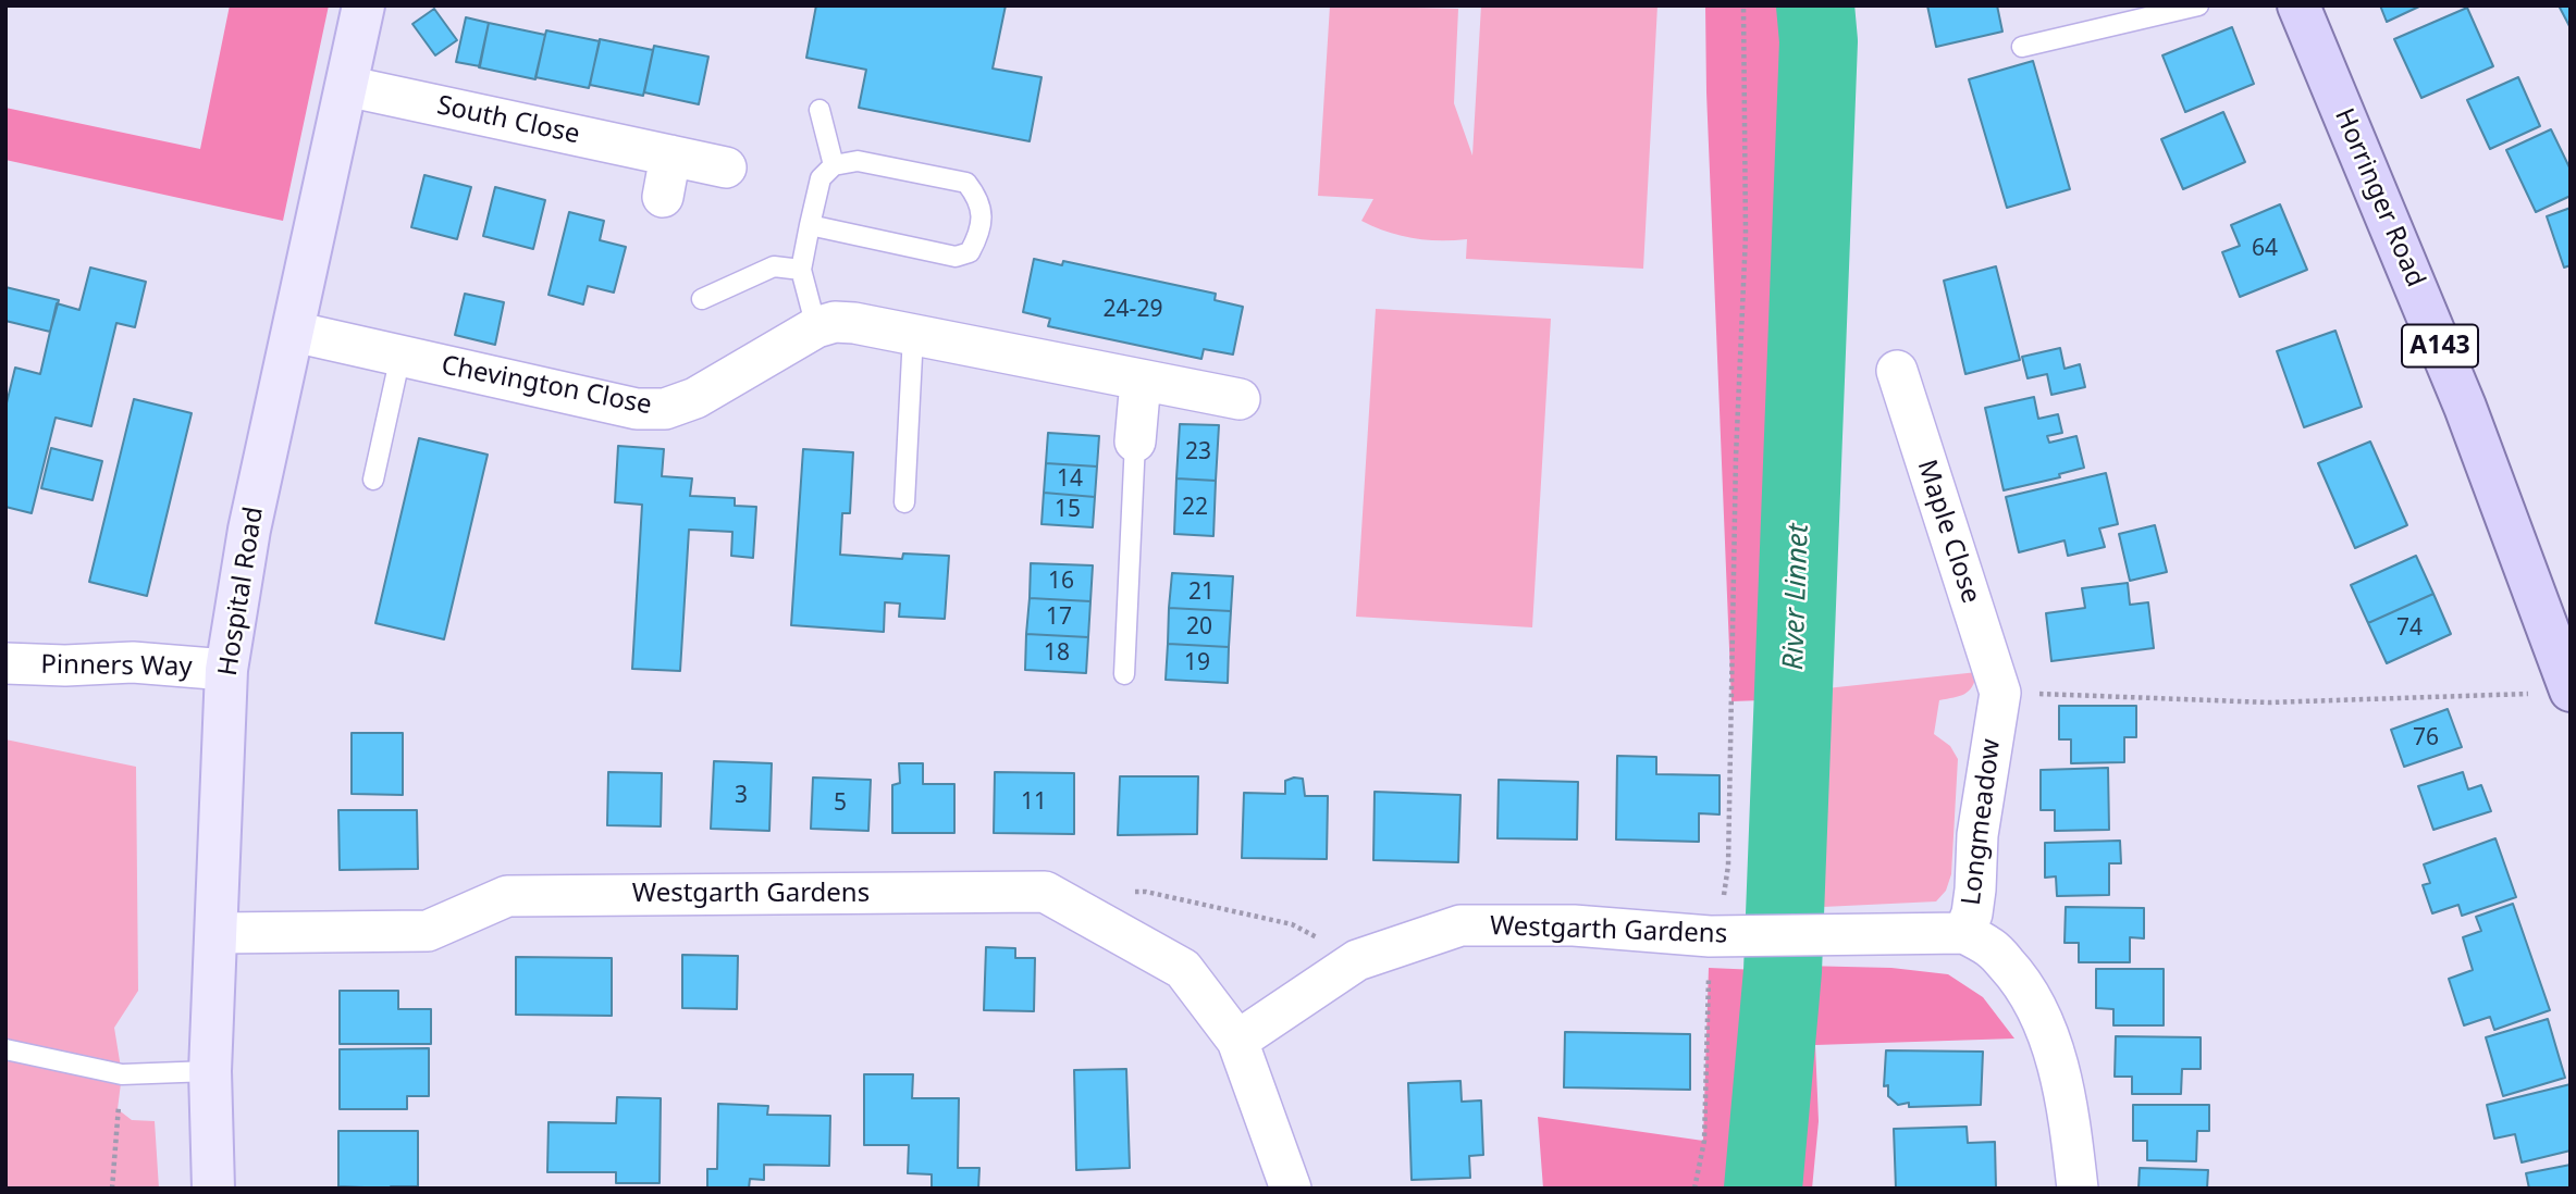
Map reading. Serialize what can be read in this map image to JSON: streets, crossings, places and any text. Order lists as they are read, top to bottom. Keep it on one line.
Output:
{"streets":{"main road":["Horringer Road","A143"],"street":["South Close","Chevington Close","Maple Close","Hospital Road","Pinners Way","Longmeadow","Westgarth Gardens"]},"crossings":[["South Close","Hospital Road"],["Chevington Close","Hospital Road"],["Maple Close","Longmeadow"],["Hospital Road","Pinners Way"],["Hospital Road","Westgarth Gardens"],["Longmeadow","Westgarth Gardens"]],"water":["River Linnet"],"house_numbers":["64","24-29","23","14","22","15","16","21","17","20","74","18","19","76","3","11","5"]}
